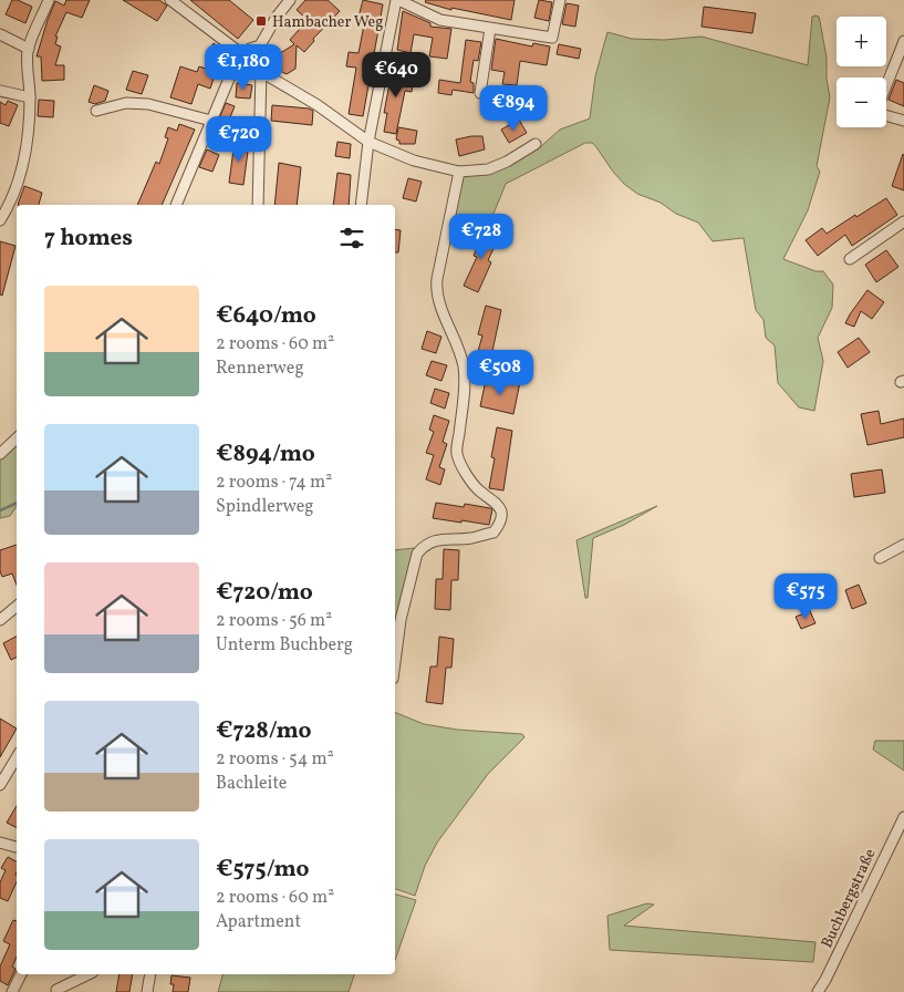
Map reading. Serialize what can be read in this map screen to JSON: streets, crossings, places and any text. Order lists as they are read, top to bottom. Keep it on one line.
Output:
{"streets":{"street":["Buchbergstraße"]},"places":{"transit":["Hambacher Weg"]},"page":{"map_buttons":["+","−"],"price":["€1,180","€640","€894","€720","€728","€508","€575"],"heading":"7 homes","list":[{"name":"€640/mo","note":"2 rooms · 60 m² · Rennerweg"},{"name":"€894/mo","note":"2 rooms · 74 m² · Spindlerweg"},{"name":"€720/mo","note":"2 rooms · 56 m² · Unterm Buchberg"},{"name":"€728/mo","note":"2 rooms · 54 m² · Bachleite"},{"name":"€575/mo","note":"2 rooms · 60 m² · Apartment"}]}}
